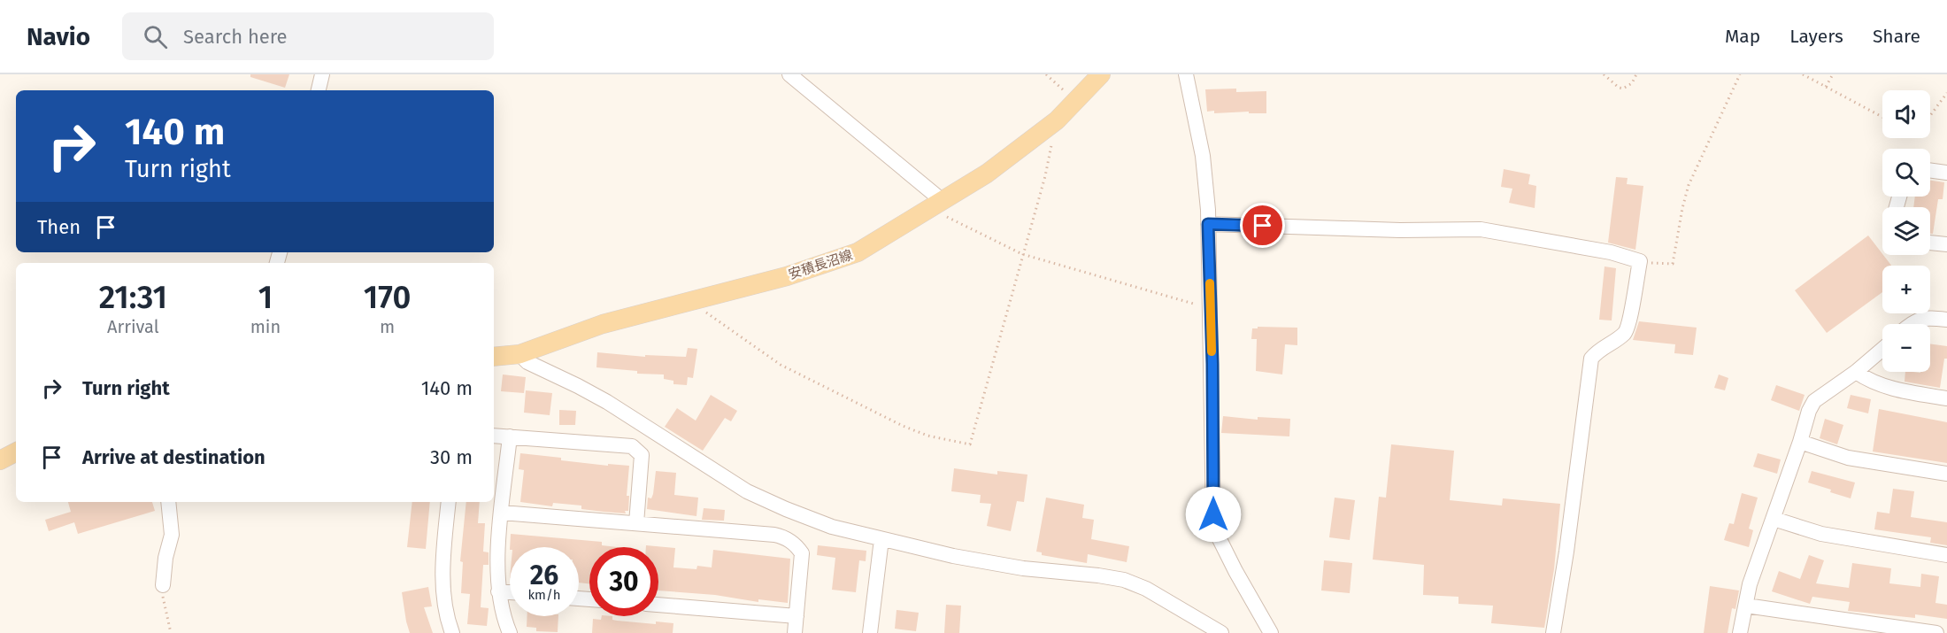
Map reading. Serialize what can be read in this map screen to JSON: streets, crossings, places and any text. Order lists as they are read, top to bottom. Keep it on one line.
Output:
{"streets":{"main road":["安積長沼線"]},"page":{"header":"Navio","search":"Search here","nav":["Map","Layers","Share"],"map_buttons":["+","−"],"turn":["140 m","Turn right"],"then":"Then","eta":["21:31","Arrival","1","min","170","m"],"list":[{"name":"Turn right","value":"140 m"},{"name":"Arrive at destination","value":"30 m"}],"speed":"26 km/h","limit":"30"}}
